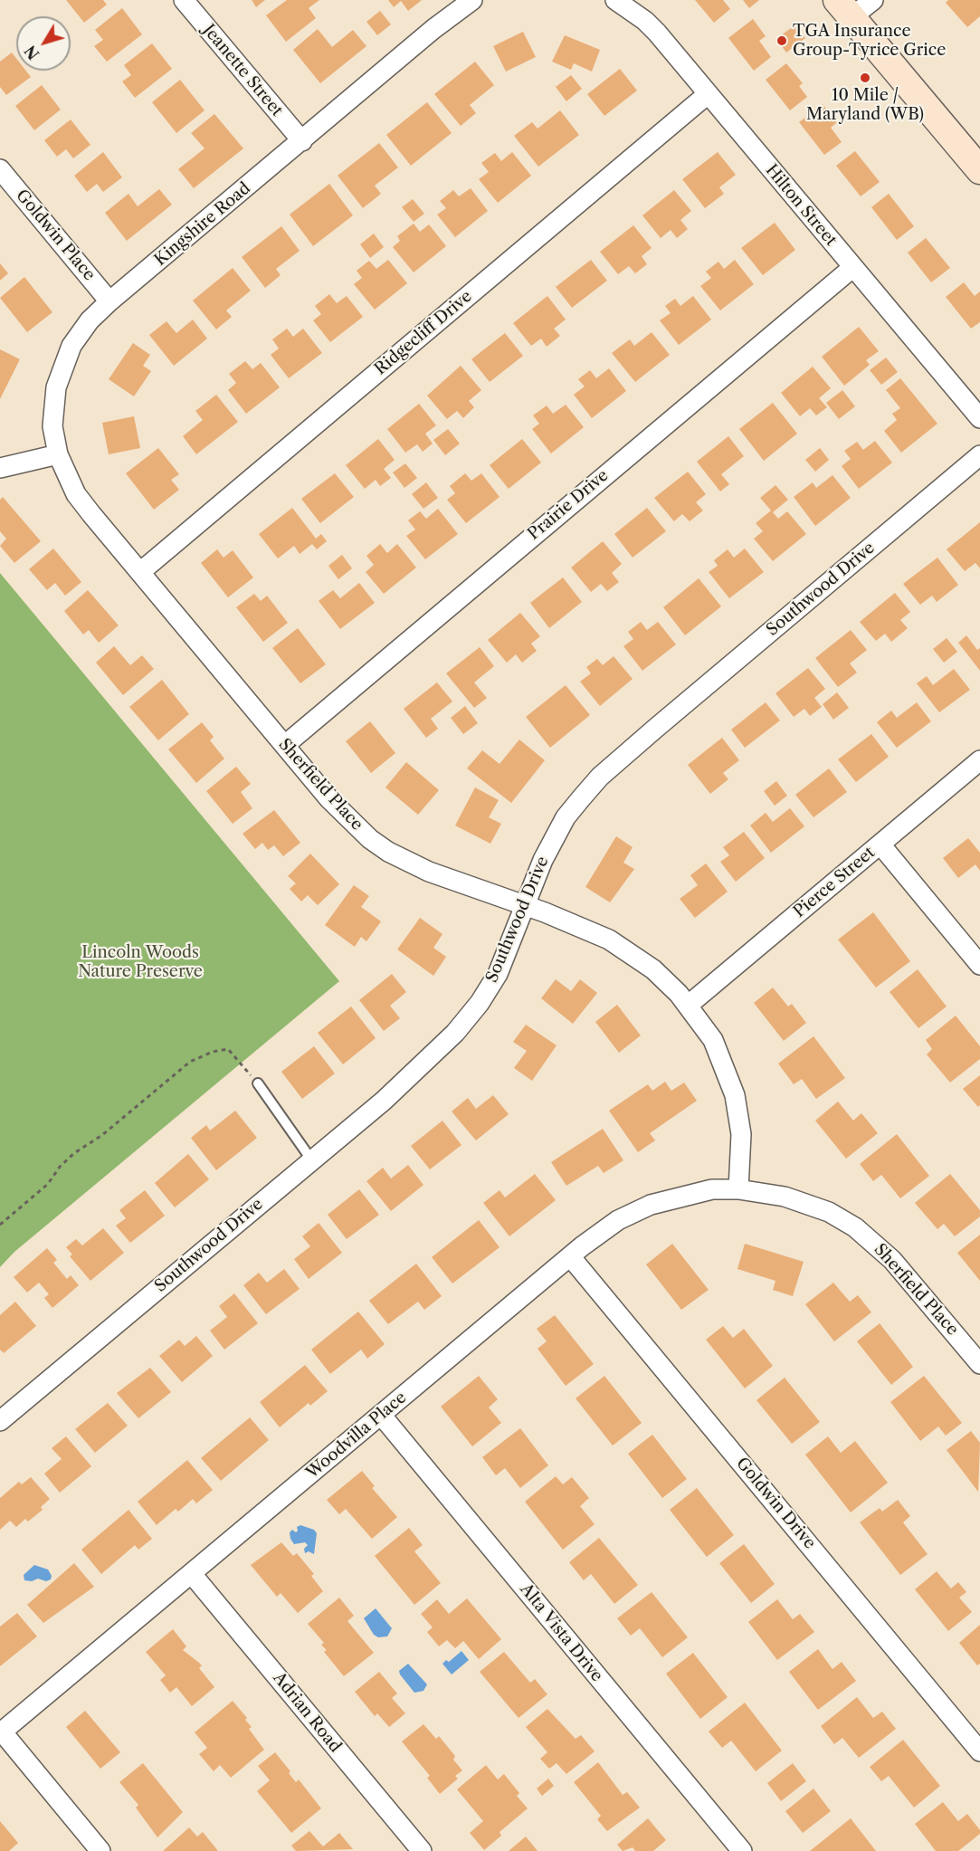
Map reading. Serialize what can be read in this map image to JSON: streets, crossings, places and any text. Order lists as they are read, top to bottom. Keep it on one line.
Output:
{"streets":{"street":["Jeanette Street","Hilton Street","Kingshire Road","Goldwin Place","Ridgecliff Drive","Prairie Drive","Southwood Drive","Sherfield Place","Pierce Street","Woodvilla Place","Goldwin Drive","Alta Vista Drive","Adrian Road"]},"crossings":[["Jeanette Street","Kingshire Road"],["Hilton Street","Ridgecliff Drive"],["Hilton Street","Prairie Drive"],["Kingshire Road","Goldwin Place"],["Kingshire Road","Sherfield Place"],["Ridgecliff Drive","Sherfield Place"],["Prairie Drive","Sherfield Place"],["Southwood Drive","Sherfield Place"],["Sherfield Place","Pierce Street"],["Sherfield Place","Woodvilla Place"],["Woodvilla Place","Goldwin Drive"],["Woodvilla Place","Alta Vista Drive"],["Woodvilla Place","Adrian Road"]],"parks":["Lincoln Woods Nature Preserve"],"places":["TGA Insurance Group-Tyrice Grice","10 Mile / Maryland (WB)"],"north":"bottom left"}
